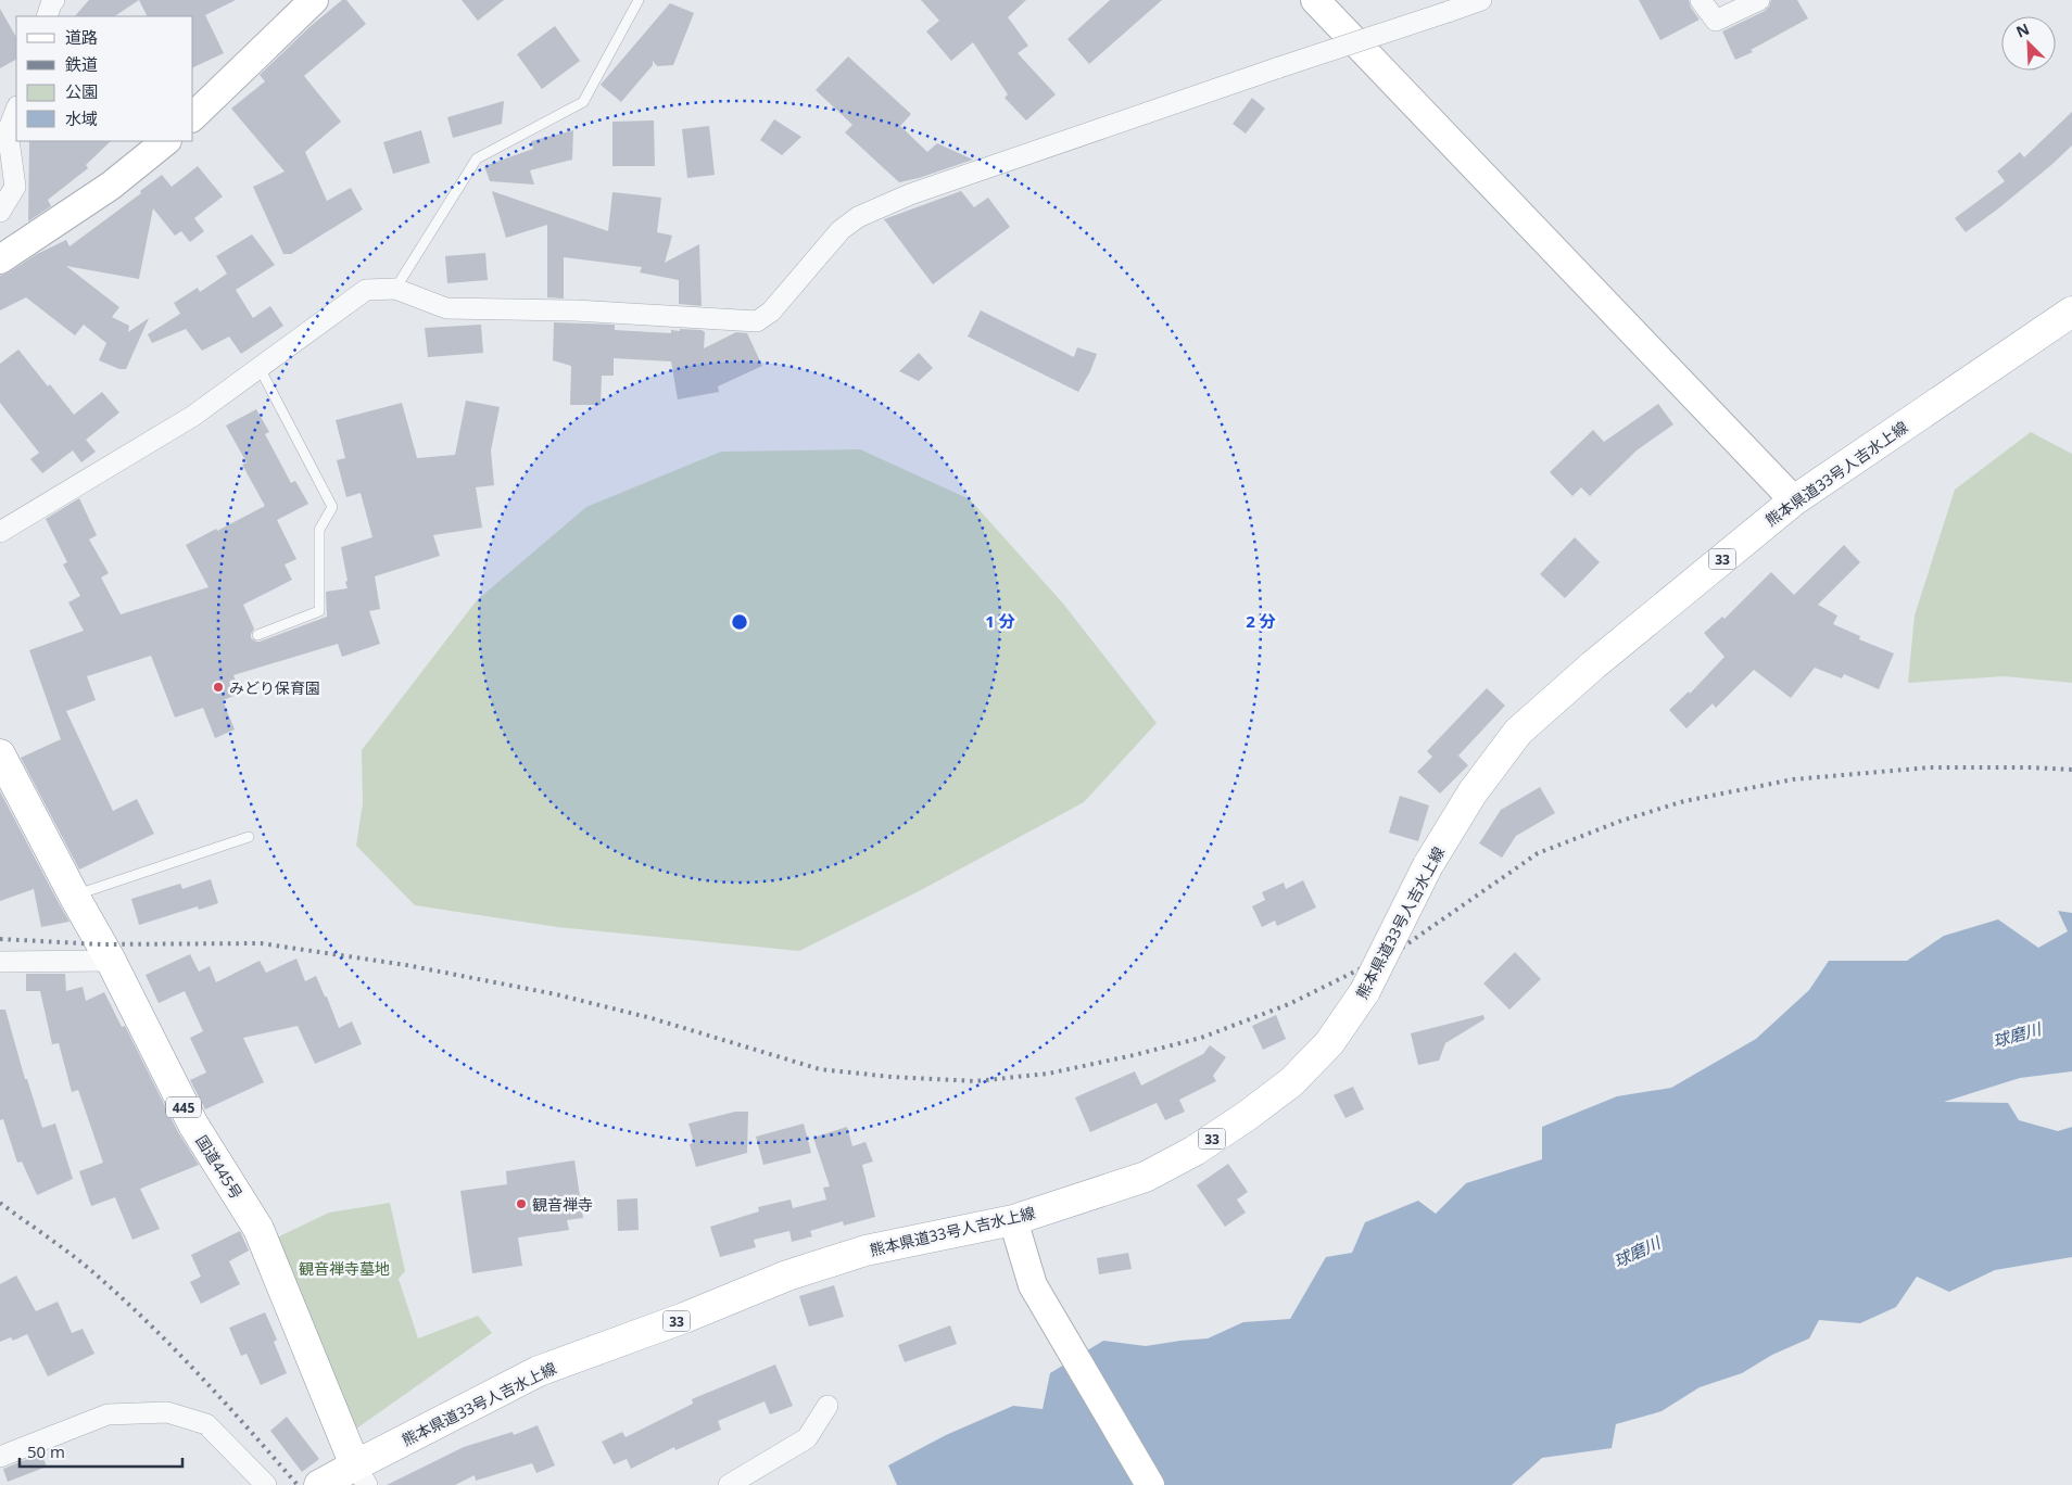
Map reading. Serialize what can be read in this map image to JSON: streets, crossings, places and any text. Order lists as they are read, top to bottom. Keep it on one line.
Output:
{"streets":{"main road":["熊本県道33号人吉水上線","33","445","国道445号"]},"crossings":[["熊本県道33号人吉水上線","国道445号"]],"water":["球磨川"],"parks":["観音禅寺墓地"],"places":["みどり保育園","観音禅寺"],"legend":["道路","鉄道","公園","水域"],"scale_bar":"50 m","north":"top left","rings":["1 分","2 分"]}
